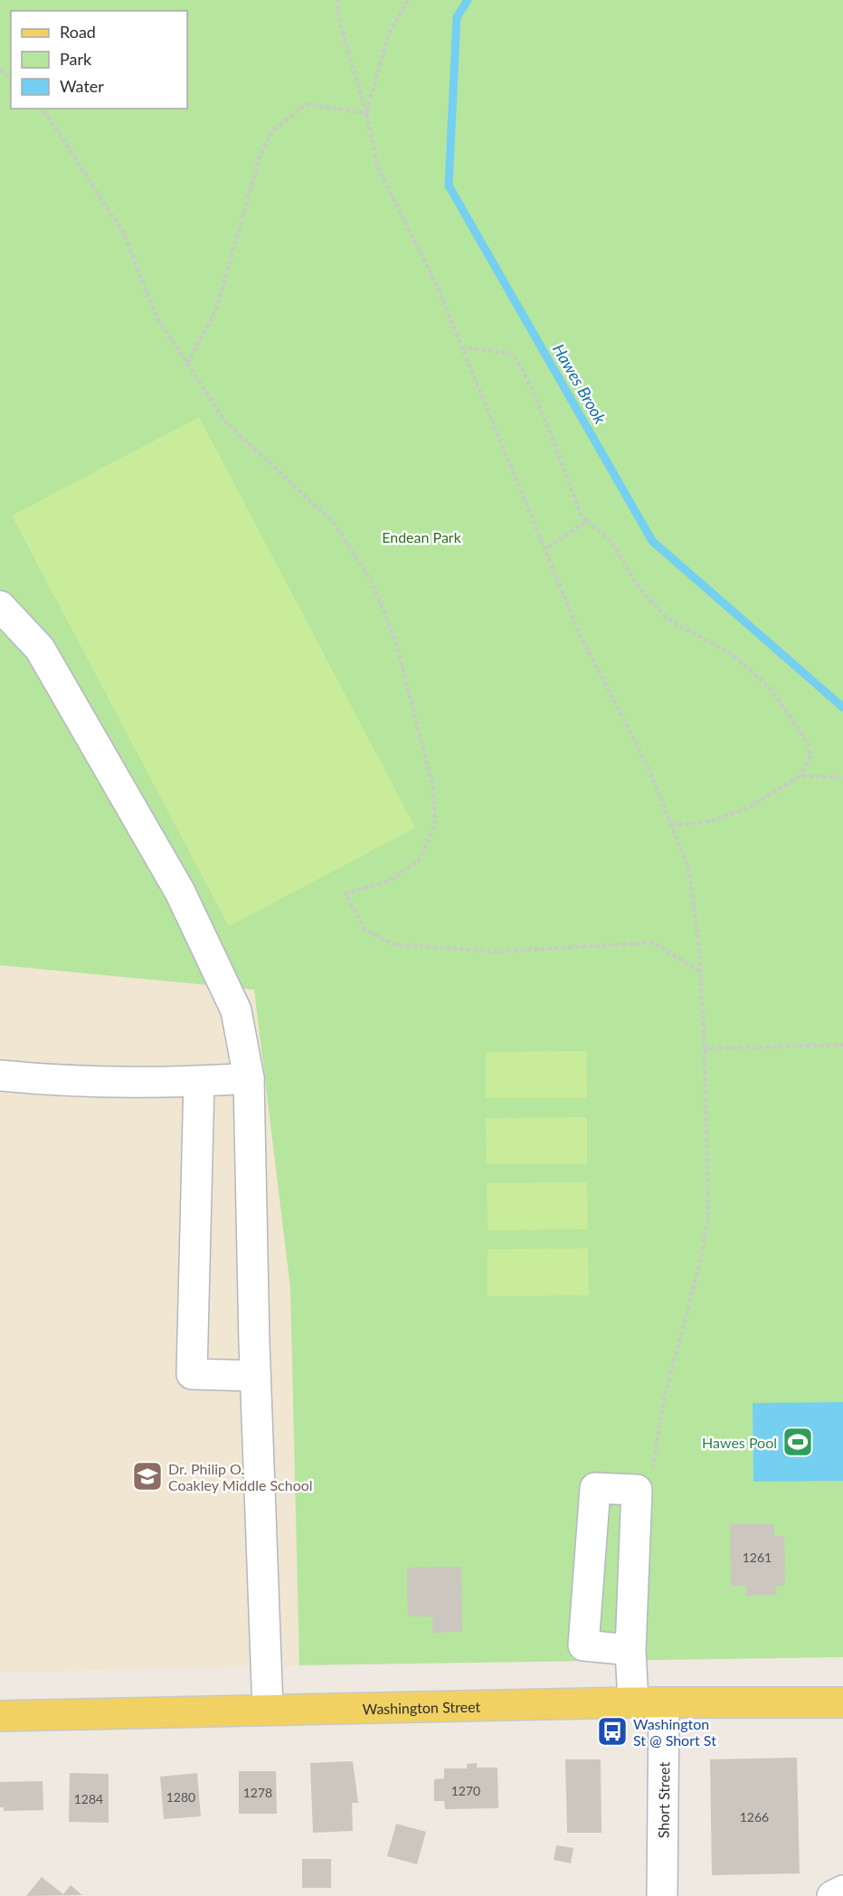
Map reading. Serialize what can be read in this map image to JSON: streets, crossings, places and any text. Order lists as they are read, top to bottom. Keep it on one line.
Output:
{"streets":{"main road":["Washington Street"],"street":["Short Street"]},"crossings":[["Washington Street","Short Street"]],"water":["Hawes Brook"],"parks":["Endean Park"],"places":{"sports":["Hawes Pool"],"school or university":["Dr. Philip O. Coakley Middle School"],"bus stop":["Washington St @ Short St"]},"house_numbers":["1261","1270","1278","1280","1284","1266"],"legend":["Road","Park","Water"]}
